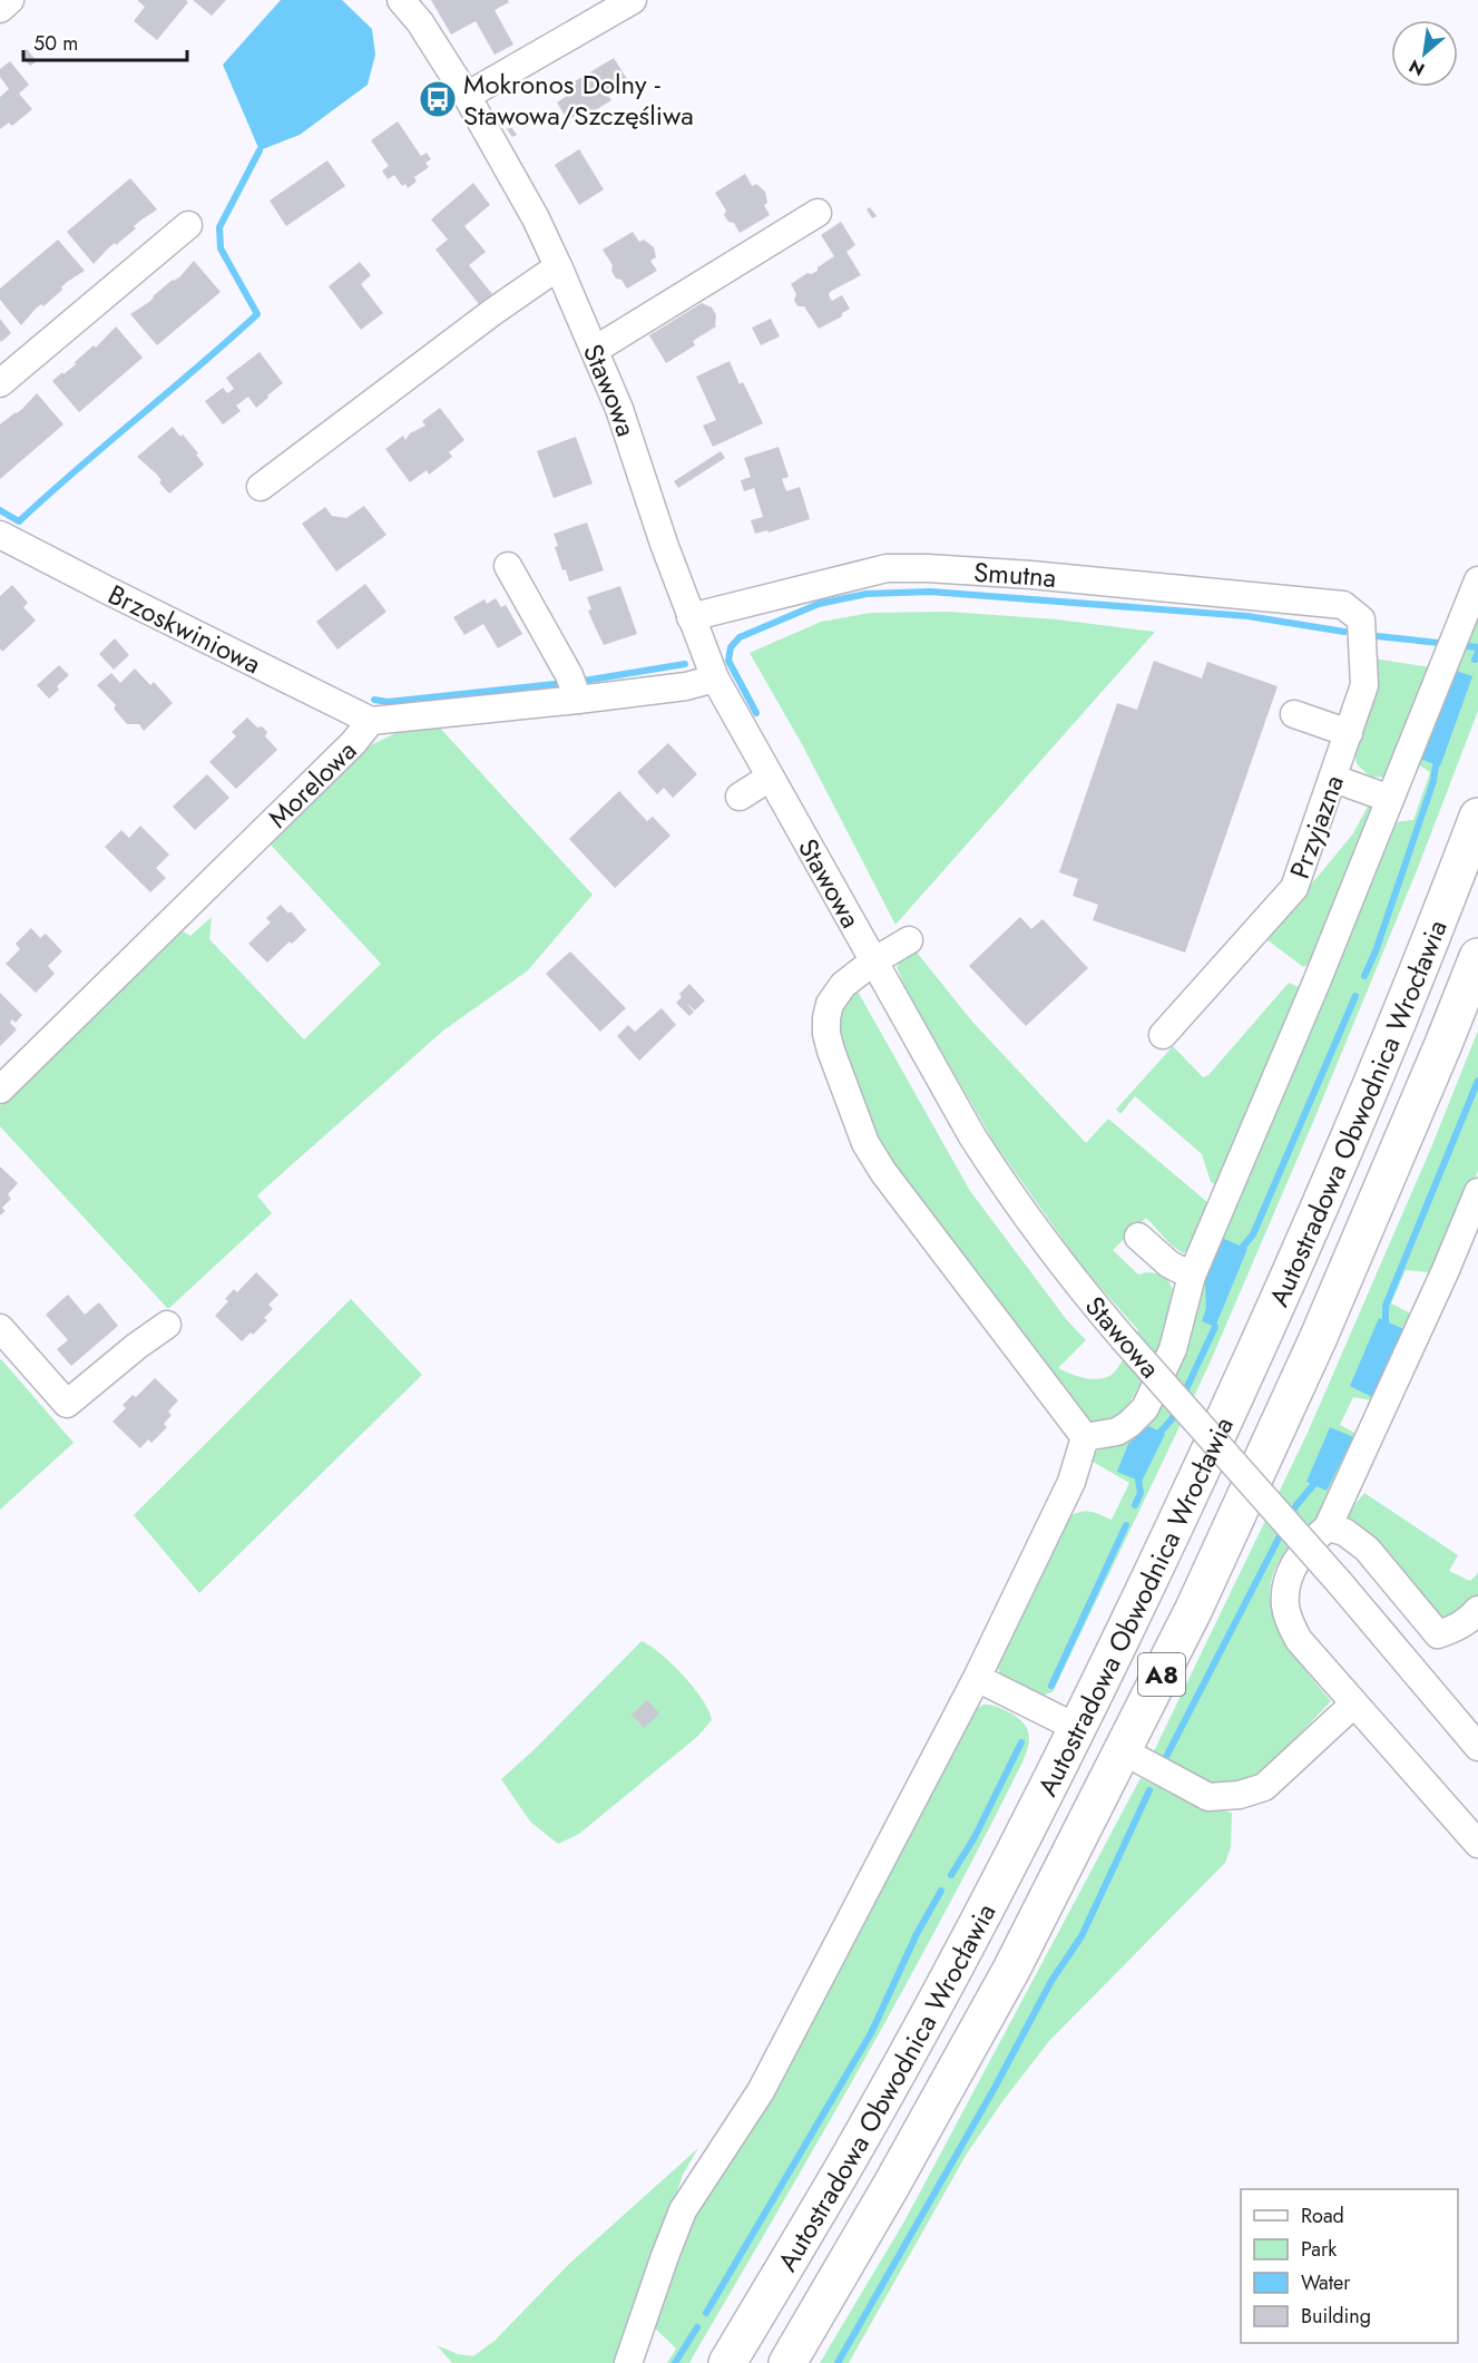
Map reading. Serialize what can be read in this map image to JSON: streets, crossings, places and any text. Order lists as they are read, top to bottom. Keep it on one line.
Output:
{"streets":{"highway":["Autostradowa Obwodnica Wrocławia","A8"],"street":["Stawowa","Smutna","Brzoskwiniowa","Morelowa","Przyjazna"]},"crossings":[["Stawowa","Smutna"],["Stawowa","Morelowa"],["Smutna","Przyjazna"],["Brzoskwiniowa","Morelowa"]],"places":{"bus stop":["Mokronos Dolny - Stawowa/Szczęśliwa"]},"legend":["Road","Park","Water","Building"],"scale_bar":"50 m","north":"bottom left"}
